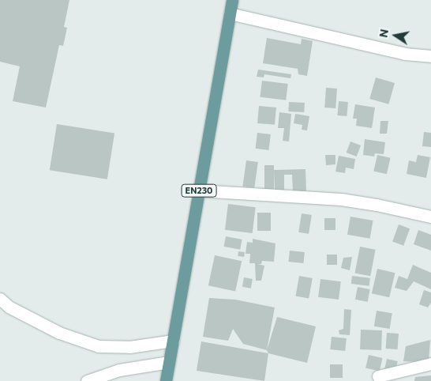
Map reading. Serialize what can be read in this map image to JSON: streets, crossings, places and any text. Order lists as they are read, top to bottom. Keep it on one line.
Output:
{"streets":{"main road":["EN230"]},"north":"left"}
